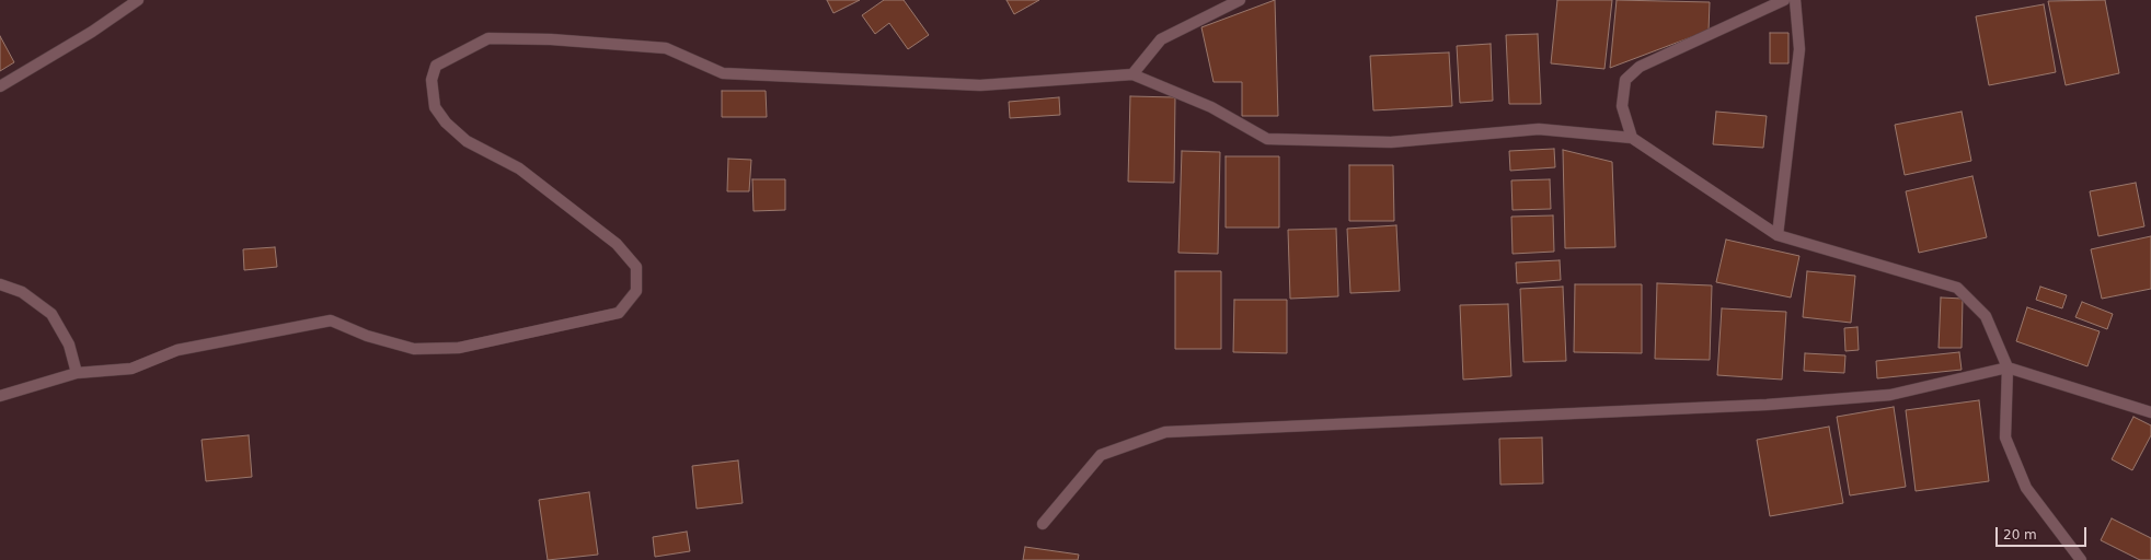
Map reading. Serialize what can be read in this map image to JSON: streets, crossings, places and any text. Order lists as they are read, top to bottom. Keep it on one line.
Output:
{"scale_bar":"20 m"}
